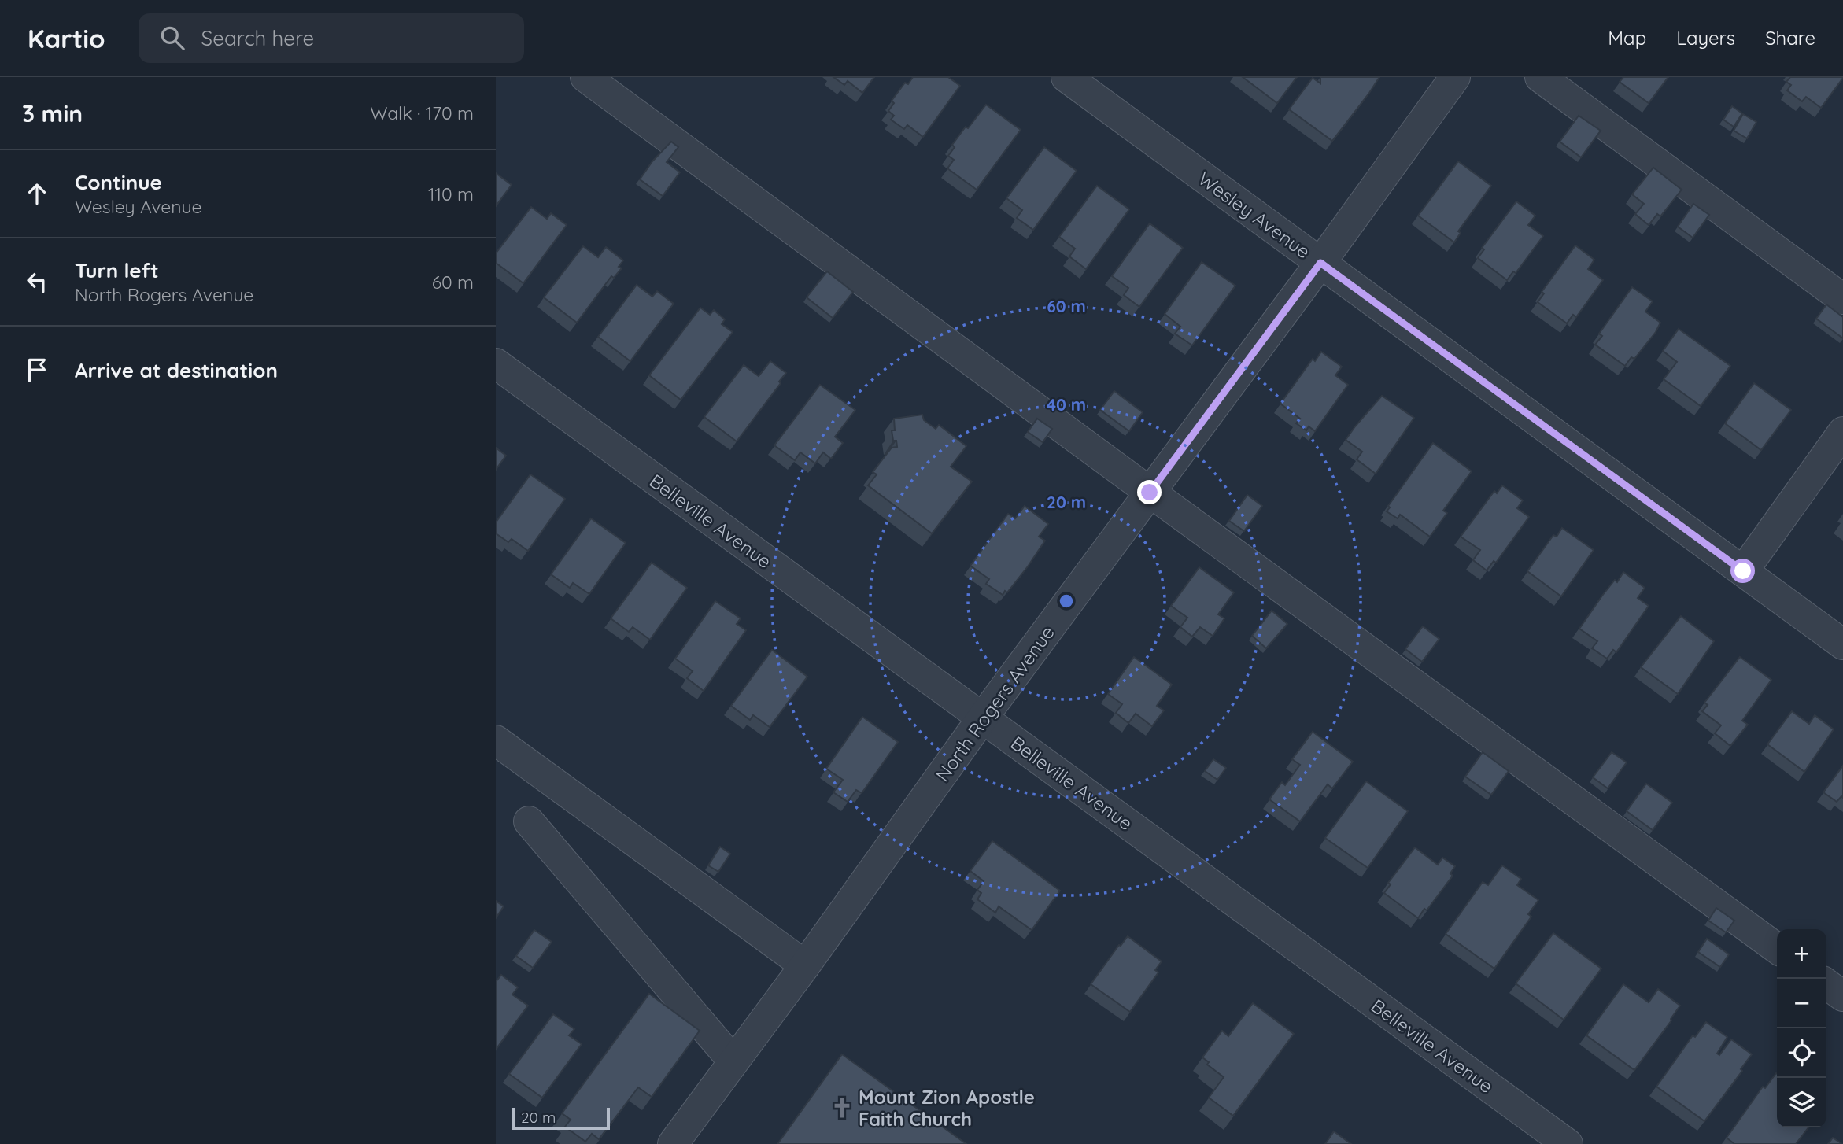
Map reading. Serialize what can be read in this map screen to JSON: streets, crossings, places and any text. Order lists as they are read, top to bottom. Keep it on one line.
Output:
{"streets":{"street":["Wesley Avenue","Belleville Avenue","North Rogers Avenue"]},"crossings":[["Wesley Avenue","North Rogers Avenue"],["Belleville Avenue","North Rogers Avenue"]],"places":{"church":["Mount Zion Apostle Faith Church"]},"scale_bar":"20 m","page":{"header":"Kartio","search":"Search here","nav":["Map","Layers","Share"],"heading":["3 min","Walk · 170 m"],"list":[["Continue","Wesley Avenue","110 m"],["Turn left","North Rogers Avenue","60 m"],"Arrive at destination"],"map_buttons":["+","−"],"scale":"20 m"},"rings":["60 m","40 m","20 m"]}
